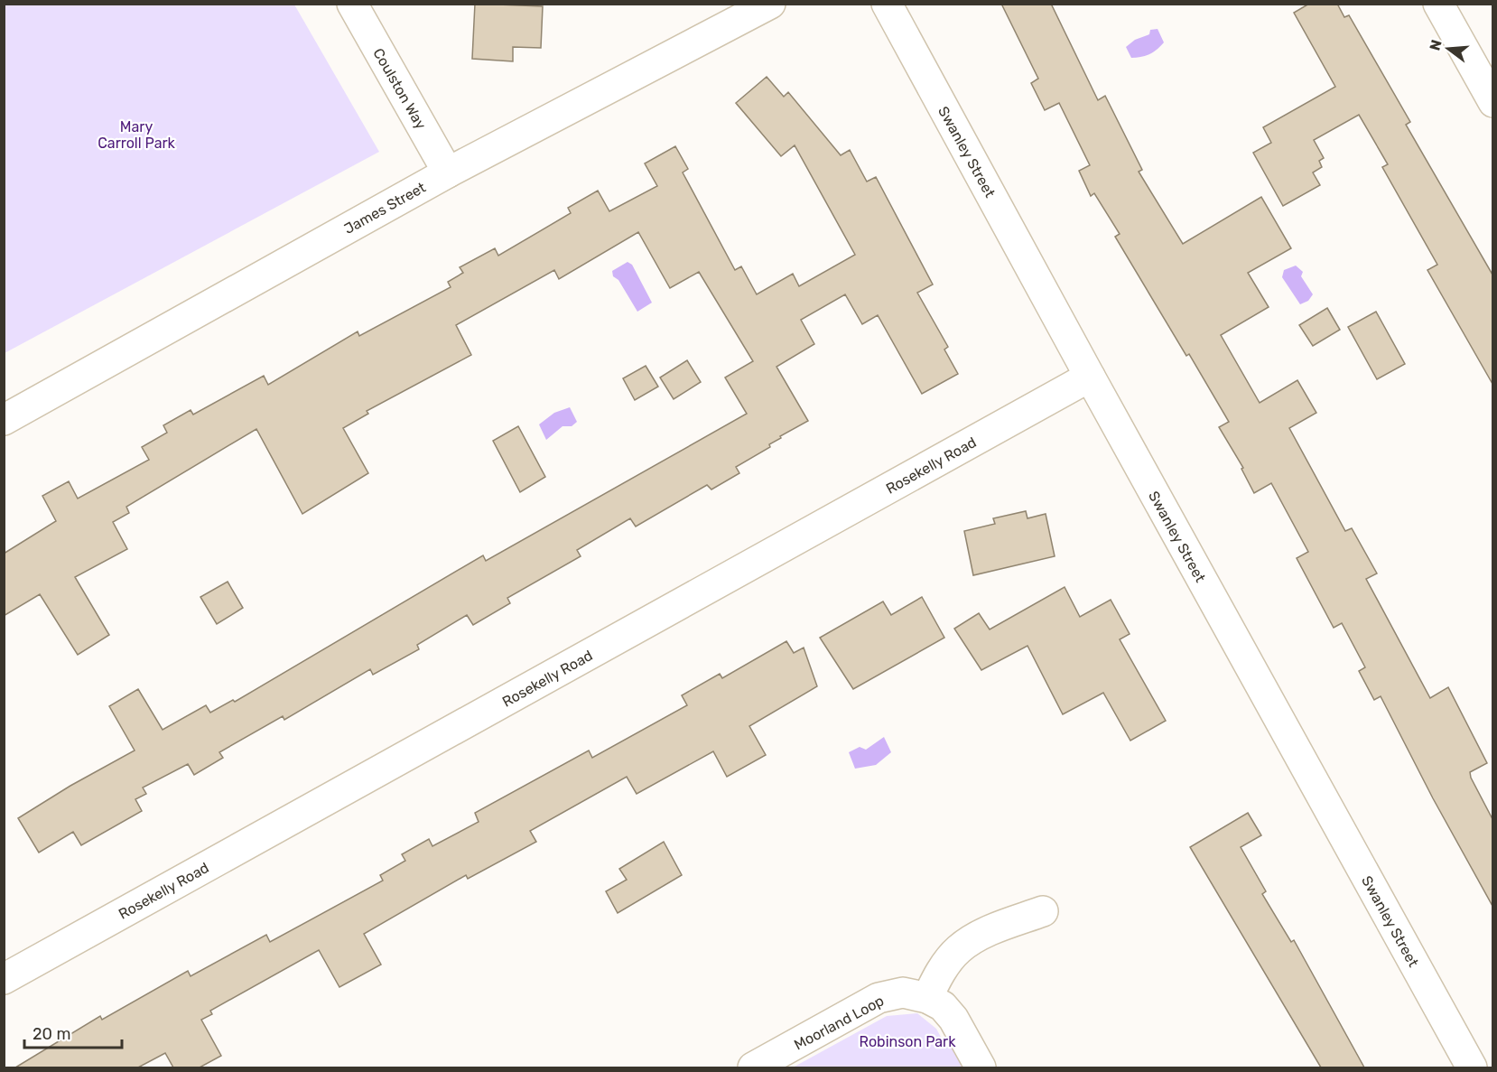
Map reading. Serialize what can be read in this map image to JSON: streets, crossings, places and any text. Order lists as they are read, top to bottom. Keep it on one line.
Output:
{"streets":{"street":["Coulston Way","Swanley Street","James Street","Rosekelly Road","Moorland Loop"]},"crossings":[["Coulston Way","James Street"],["Swanley Street","Rosekelly Road"]],"parks":["Mary Carroll Park","Robinson Park"],"scale_bar":"20 m","north":"left"}
